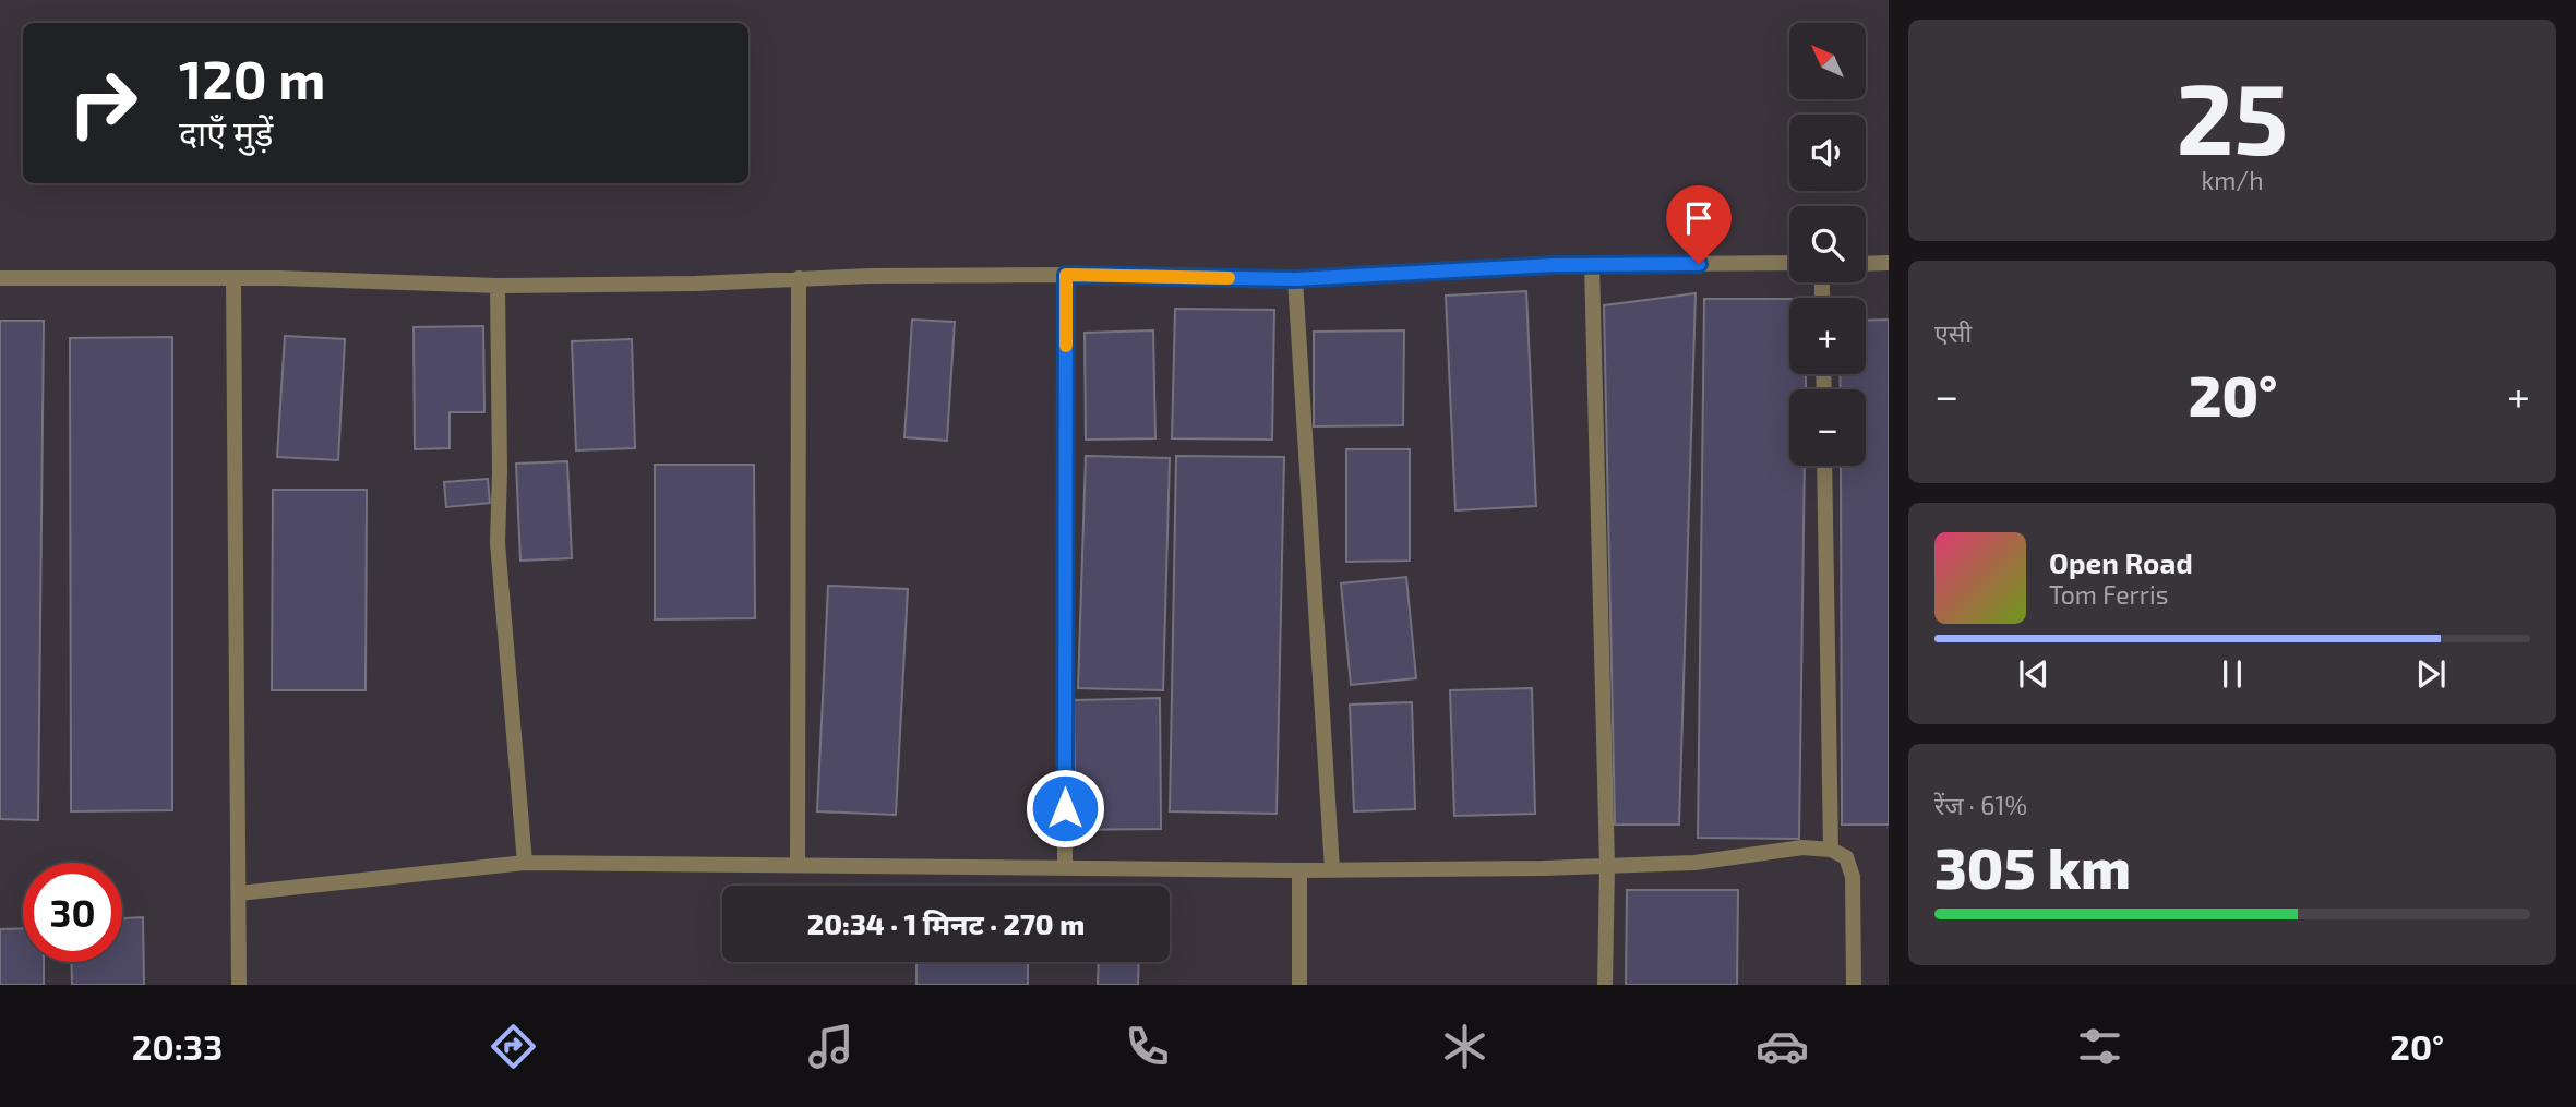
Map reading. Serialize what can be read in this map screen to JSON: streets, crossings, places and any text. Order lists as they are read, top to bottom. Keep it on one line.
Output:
{"north":"top left","page":{"tile":[["25","km/h"],"एसी",["रेंज · 61%","305 km"]],"map_buttons":["+","−"],"turn":["120 m","दाएँ मुड़ें"],"heat":["−","20°","+"],"song":["Open Road","Tom Ferris"],"limit":"30","trip":"20:34 · 1 मिनट · 270 m","tabs":["20:33","20°"]}}
